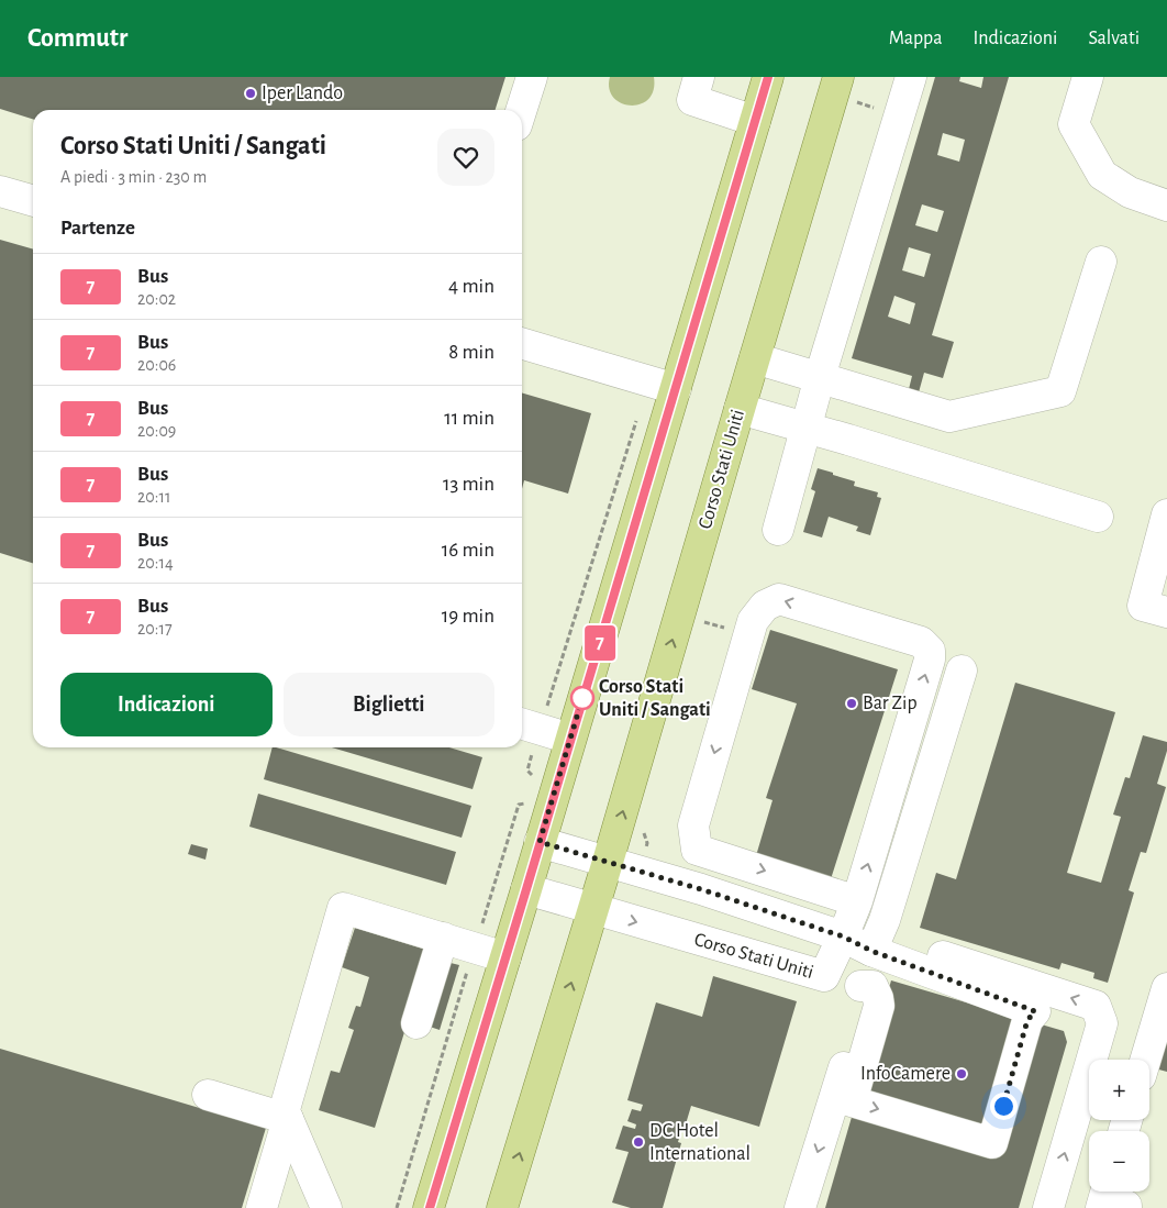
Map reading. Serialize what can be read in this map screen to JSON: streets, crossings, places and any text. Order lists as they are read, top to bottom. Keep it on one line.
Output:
{"streets":{"main road":["Corso Stati Uniti"]},"places":["Iper Lando","Corso Stati Uniti / Sangati","Bar Zip","InfoCamere","DC Hotel International"],"lines":["bus line 7"],"page":{"header":"Commutr","nav":["Mappa","Indicazioni","Salvati"],"on_map":"7","heading":[["Corso Stati Uniti / Sangati","A piedi · 3 min · 230 m"],"Partenze"],"list":[{"mark":"7","name":"Bus","note":"20:02","value":"4 min"},{"mark":"7","name":"Bus","note":"20:06","value":"8 min"},{"mark":"7","name":"Bus","note":"20:09","value":"11 min"},{"mark":"7","name":"Bus","note":"20:11","value":"13 min"},{"mark":"7","name":"Bus","note":"20:14","value":"16 min"},{"mark":"7","name":"Bus","note":"20:17","value":"19 min"}],"buttons":["Indicazioni","Biglietti"],"map_buttons":["+","−"]}}
